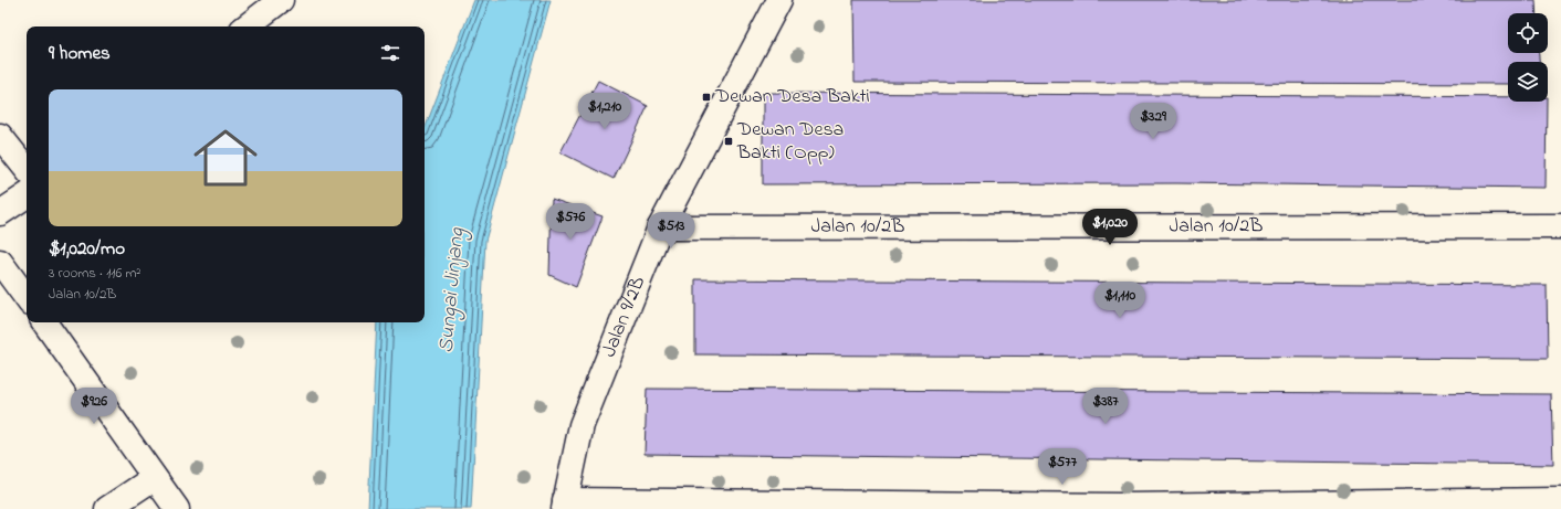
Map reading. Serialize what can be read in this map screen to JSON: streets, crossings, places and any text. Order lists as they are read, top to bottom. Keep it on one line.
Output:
{"streets":{"street":["Jalan 10/2B","Jalan 9/2B"]},"crossings":[["Jalan 10/2B","Jalan 9/2B"]],"water":["Sungai Jinjang"],"places":{"transit":["Dewan Desa Bakti","Dewan Desa Bakti (Opp)"]},"page":{"heading":"9 homes","list":[{"name":"$1,020/mo","note":"3 rooms · 116 m² · Jalan 10/2B"}],"price":["$1,210","$329","$576","$1,020","$513","$1,110","$926","$387","$577"]}}
